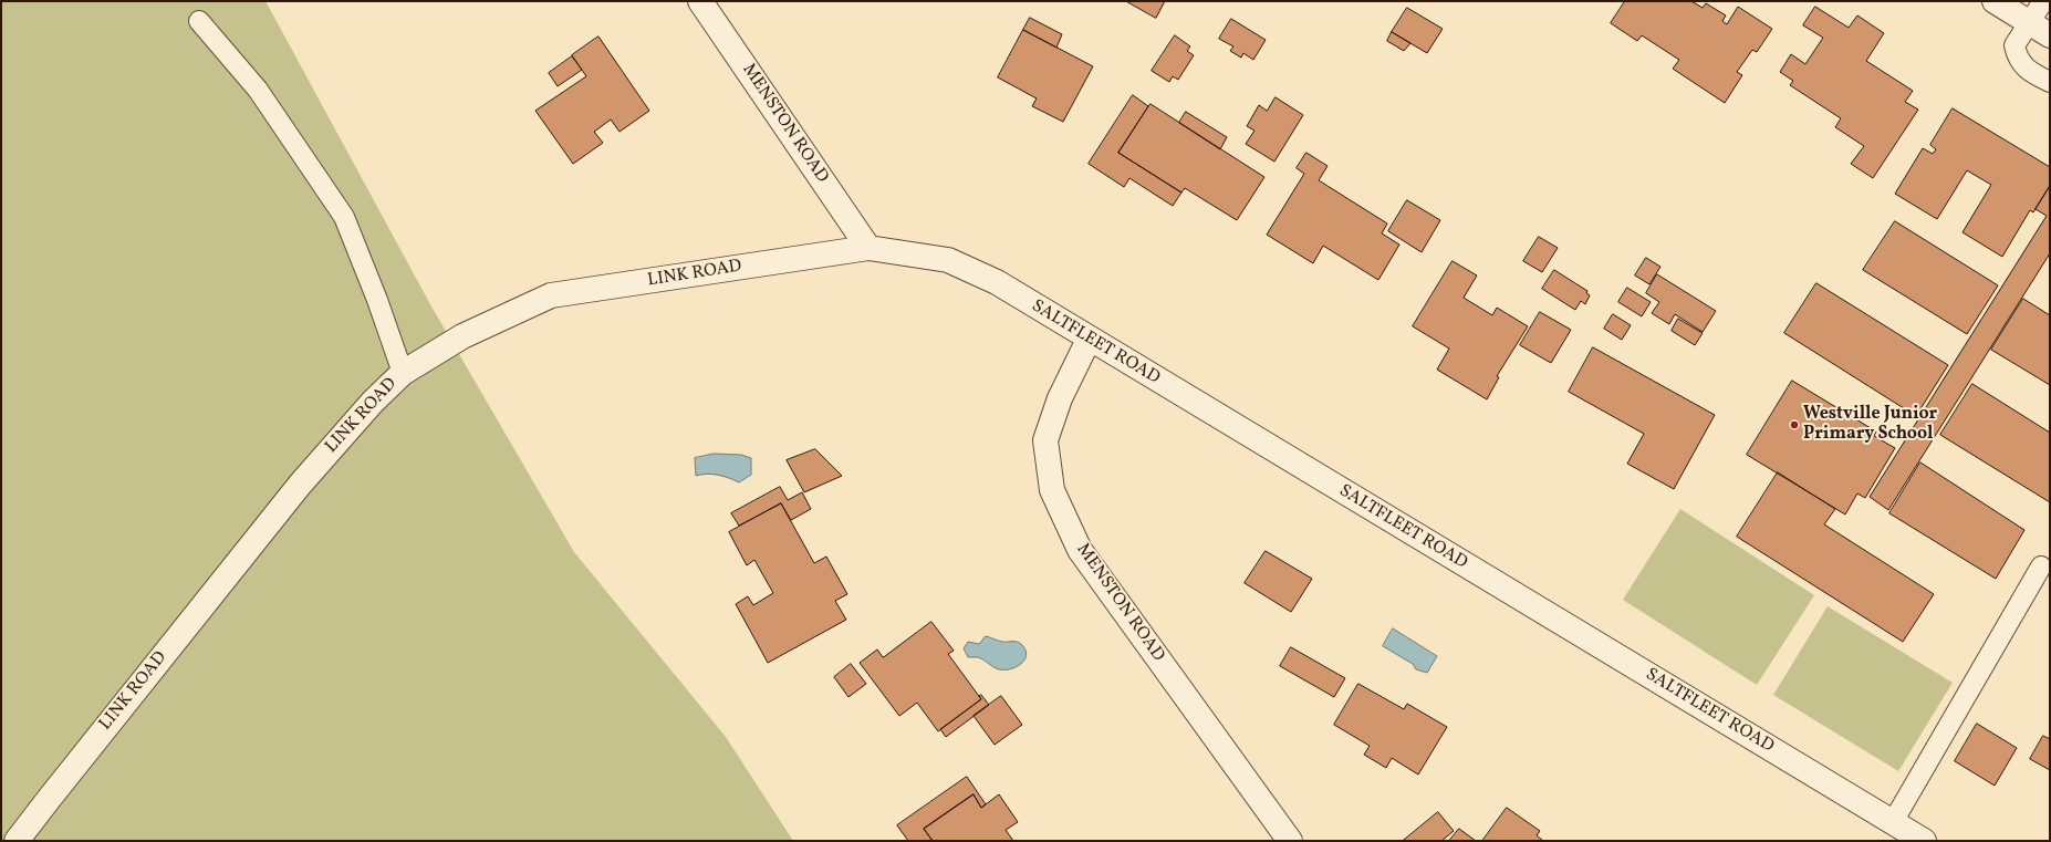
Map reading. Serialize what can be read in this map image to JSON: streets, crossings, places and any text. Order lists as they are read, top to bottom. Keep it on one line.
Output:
{"streets":{"street":["MENSTON ROAD","LINK ROAD","SALTFLEET ROAD"]},"crossings":[["MENSTON ROAD","LINK ROAD"],["MENSTON ROAD","SALTFLEET ROAD"],["LINK ROAD","SALTFLEET ROAD"]],"places":["Westville Junior Primary School"]}
